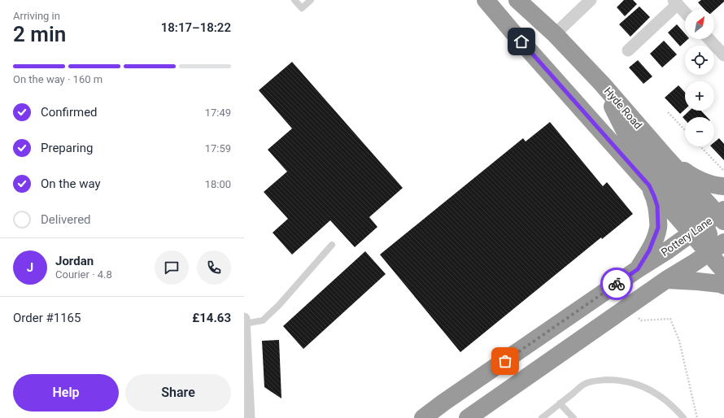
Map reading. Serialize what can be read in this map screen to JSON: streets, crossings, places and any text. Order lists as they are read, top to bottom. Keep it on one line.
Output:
{"streets":{"highway":["Hyde Road","Pottery Lane"]},"crossings":[["Hyde Road","Pottery Lane"]],"north":"top right","page":{"heading":["2 min","Arriving in","18:17–18:22"],"panel":["Jordan","Courier · 4.8","Order #1165","£14.63"],"map_buttons":["+","−"],"bar":"On the way · 160 m","list":[["Confirmed","17:49"],["Preparing","17:59"],["On the way","18:00"],"Delivered"],"round":"J","buttons":["Help","Share"]}}
